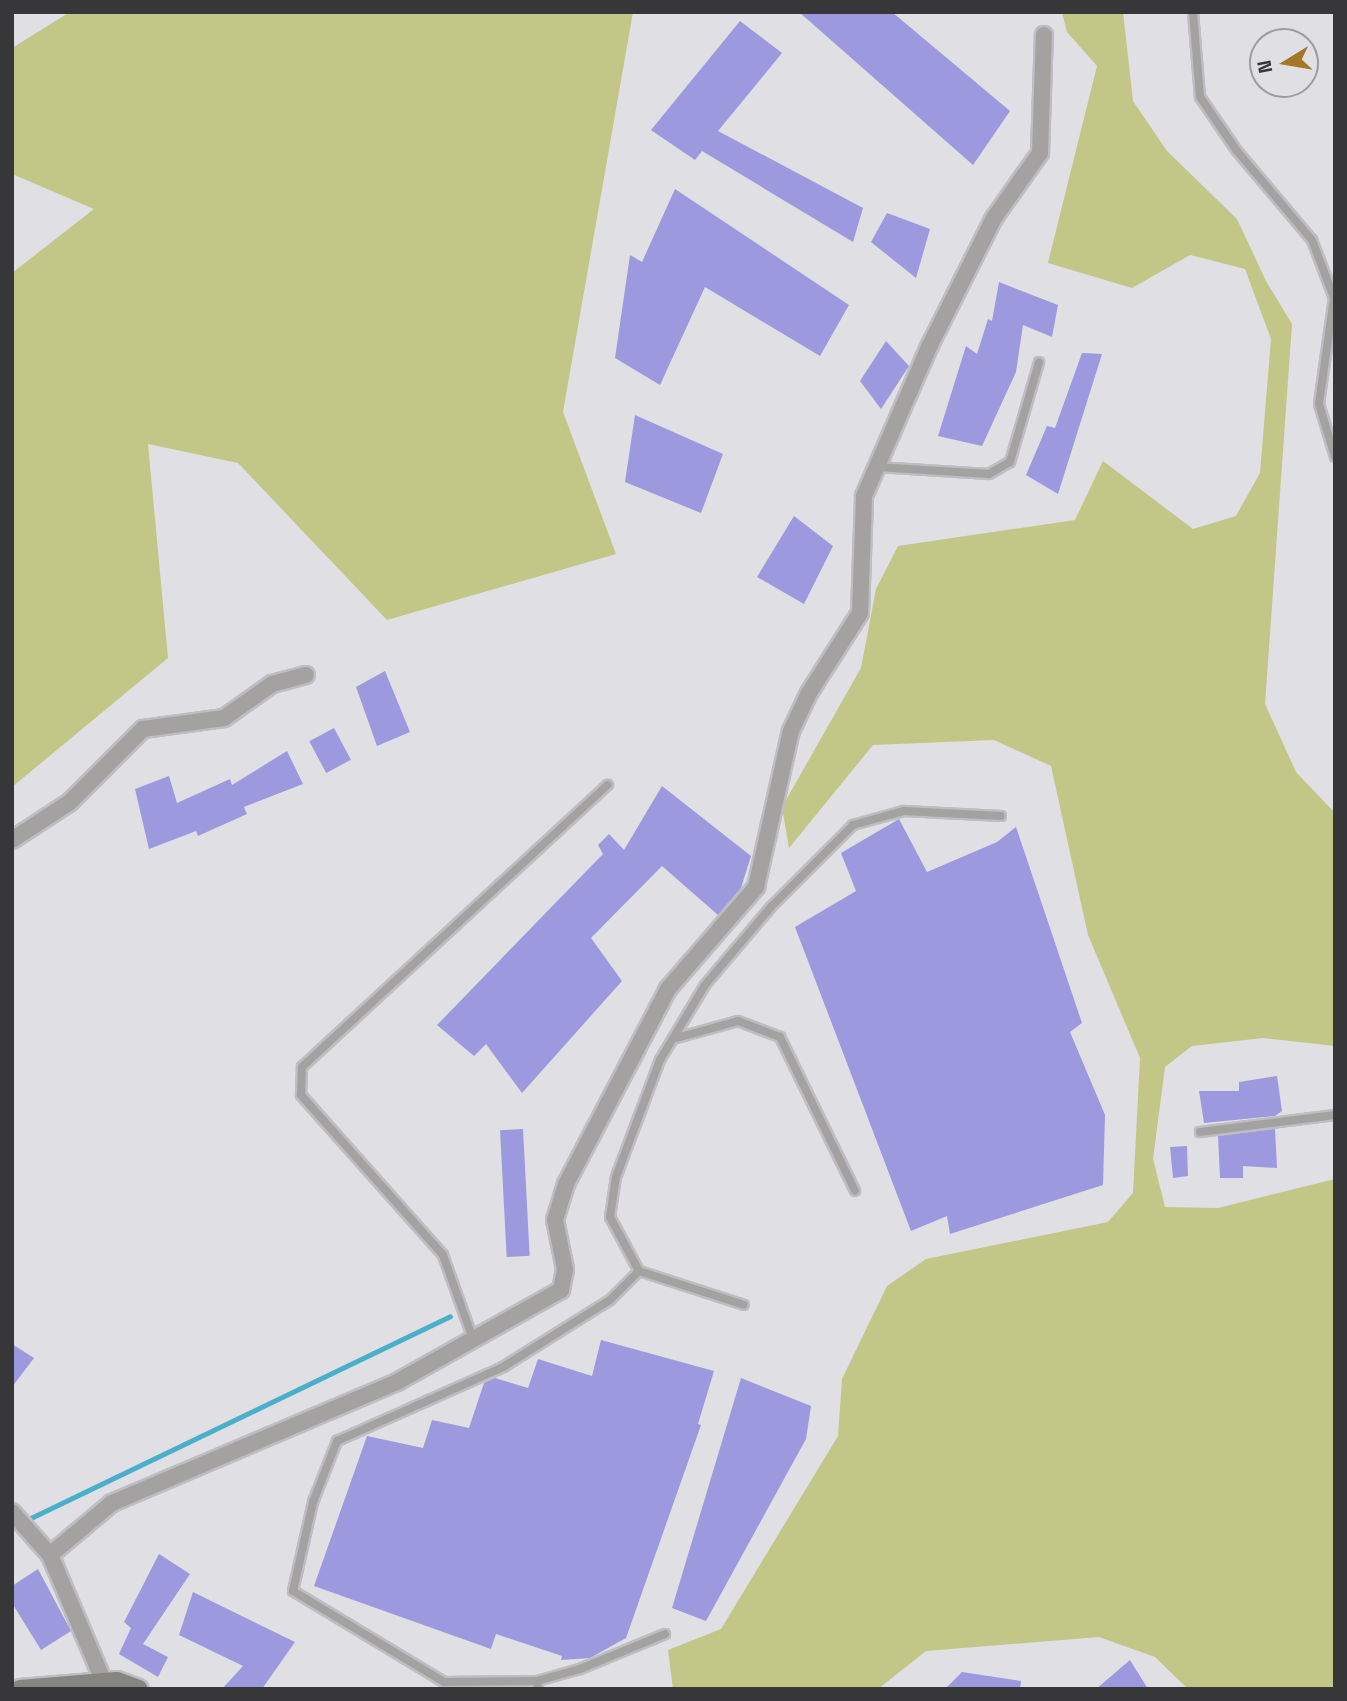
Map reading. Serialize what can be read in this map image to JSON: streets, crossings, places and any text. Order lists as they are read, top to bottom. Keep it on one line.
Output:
{"north":"left"}
